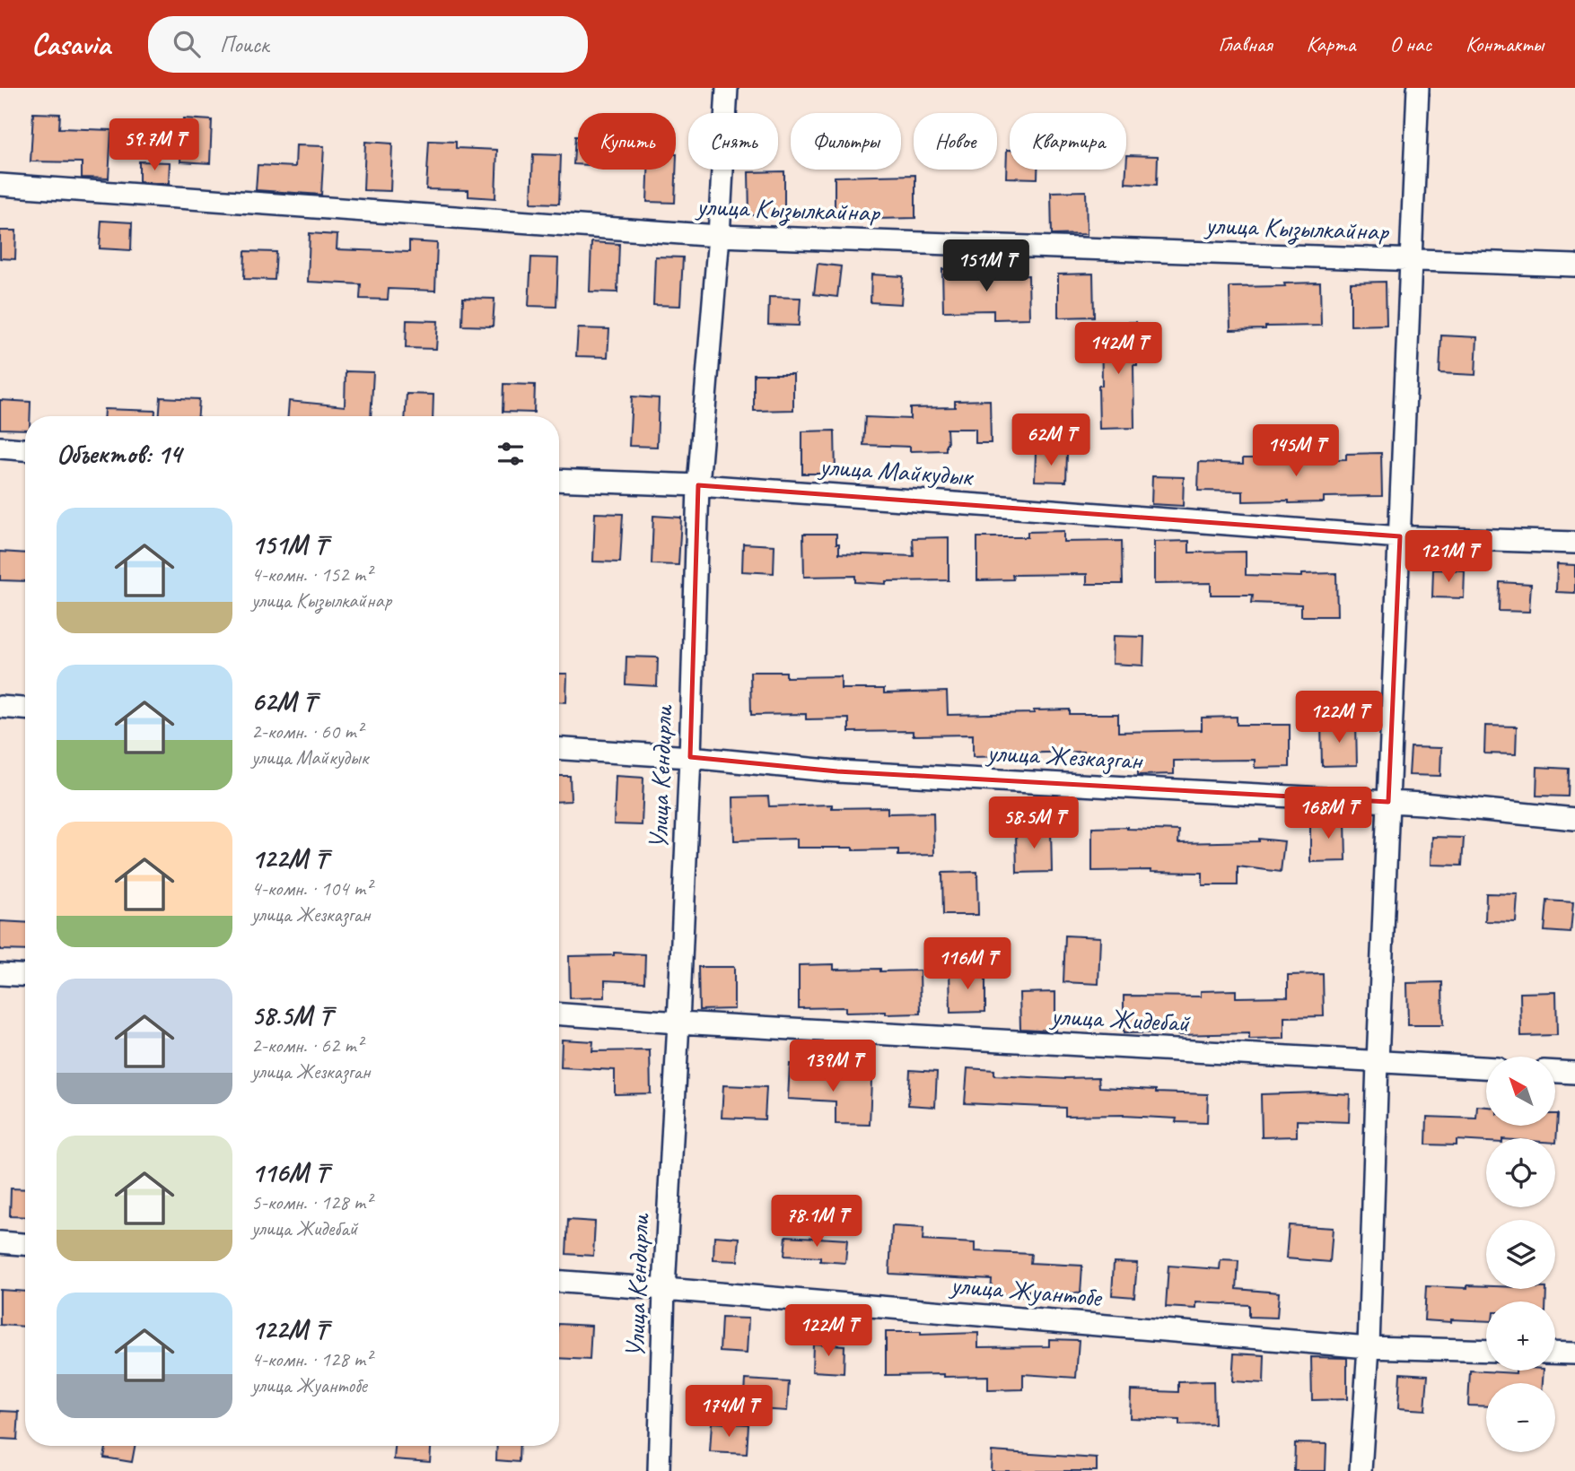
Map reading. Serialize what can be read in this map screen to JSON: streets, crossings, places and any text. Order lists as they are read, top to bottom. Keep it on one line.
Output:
{"streets":{"street":["улица Кызылкайнар","улица Майкудык","улица Жезказган","Улица Кендирли","улица Жидебай","улица Жуантобе"]},"crossings":[["улица Кызылкайнар","Улица Кендирли"],["улица Майкудык","Улица Кендирли"],["улица Жезказган","Улица Кендирли"],["Улица Кендирли","улица Жидебай"],["Улица Кендирли","улица Жуантобе"]],"north":"top left","page":{"header":"Casavia","search":"Поиск","nav":["Главная","Карта","О нас","Контакты"],"chip":["Купить","Снять","Фильтры","Новое","Квартира"],"price":["59.7M ₸","151M ₸","142M ₸","62M ₸","145M ₸","121M ₸","122M ₸","168M ₸","58.5M ₸","116M ₸","139M ₸","78.1M ₸","122M ₸","174M ₸"],"heading":"Объектов: 14","list":[{"name":"151M ₸","note":"4-комн. · 152 m² · улица Кызылкайнар"},{"name":"62M ₸","note":"2-комн. · 60 m² · улица Майкудык"},{"name":"122M ₸","note":"4-комн. · 104 m² · улица Жезказган"},{"name":"58.5M ₸","note":"2-комн. · 62 m² · улица Жезказган"},{"name":"116M ₸","note":"5-комн. · 128 m² · улица Жидебай"},{"name":"122M ₸","note":"4-комн. · 128 m² · улица Жуантобе"}],"map_buttons":["+","−"]}}
